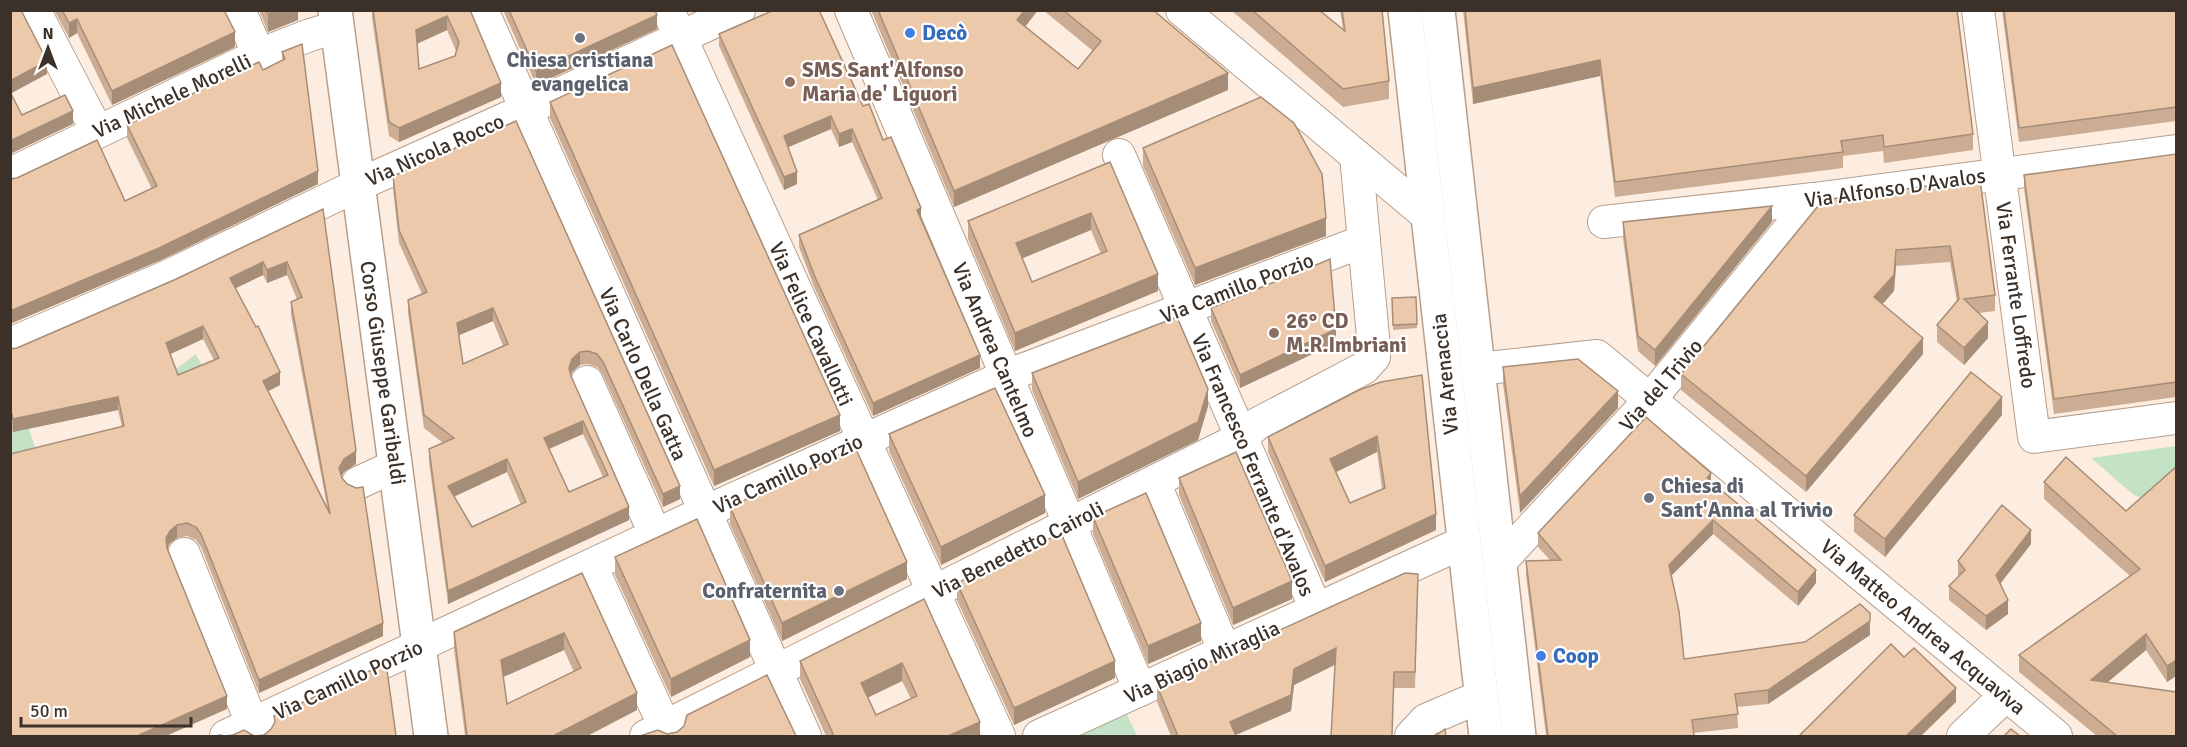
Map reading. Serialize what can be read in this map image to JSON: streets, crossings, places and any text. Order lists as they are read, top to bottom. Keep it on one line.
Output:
{"streets":{"main road":["Corso Giuseppe Garibaldi","Via Arenaccia"],"street":["Via Michele Morelli","Via Nicola Rocco","Via Alfonso D'Avalos","Via Camillo Porzio","Via Ferrante Loffredo","Via Felice Cavallotti","Via Andrea Cantelmo","Via Carlo Della Gatta","Via del Trivio","Via Francesco Ferrante d'Avalos","Via Benedetto Cairoli","Via Matteo Andrea Acquaviva","Via Biagio Miraglia"]},"crossings":[["Via Michele Morelli","Corso Giuseppe Garibaldi"],["Via Nicola Rocco","Via Felice Cavallotti"],["Via Nicola Rocco","Corso Giuseppe Garibaldi"],["Via Nicola Rocco","Via Carlo Della Gatta"],["Via Alfonso D'Avalos","Via Ferrante Loffredo"],["Via Alfonso D'Avalos","Via del Trivio"],["Via Camillo Porzio","Via Felice Cavallotti"],["Via Camillo Porzio","Via Andrea Cantelmo"],["Via Camillo Porzio","Corso Giuseppe Garibaldi"],["Via Camillo Porzio","Via Carlo Della Gatta"],["Via Camillo Porzio","Via Francesco Ferrante d'Avalos"],["Via Camillo Porzio","Via Benedetto Cairoli"],["Via Felice Cavallotti","Via Benedetto Cairoli"],["Via Andrea Cantelmo","Via Benedetto Cairoli"],["Via Andrea Cantelmo","Via Biagio Miraglia"],["Via Carlo Della Gatta","Via Benedetto Cairoli"],["Via Arenaccia","Via del Trivio"],["Via Arenaccia","Via Matteo Andrea Acquaviva"],["Via Arenaccia","Via Biagio Miraglia"],["Via del Trivio","Via Matteo Andrea Acquaviva"],["Via Francesco Ferrante d'Avalos","Via Benedetto Cairoli"],["Via Francesco Ferrante d'Avalos","Via Biagio Miraglia"]],"places":["Decò","Chiesa cristiana evangelica","SMS Sant'Alfonso Maria de' Liguori","26° CD M.R.Imbriani","Chiesa di Sant'Anna al Trivio","Confraternita","Coop"],"scale_bar":"50 m","north":"top"}
